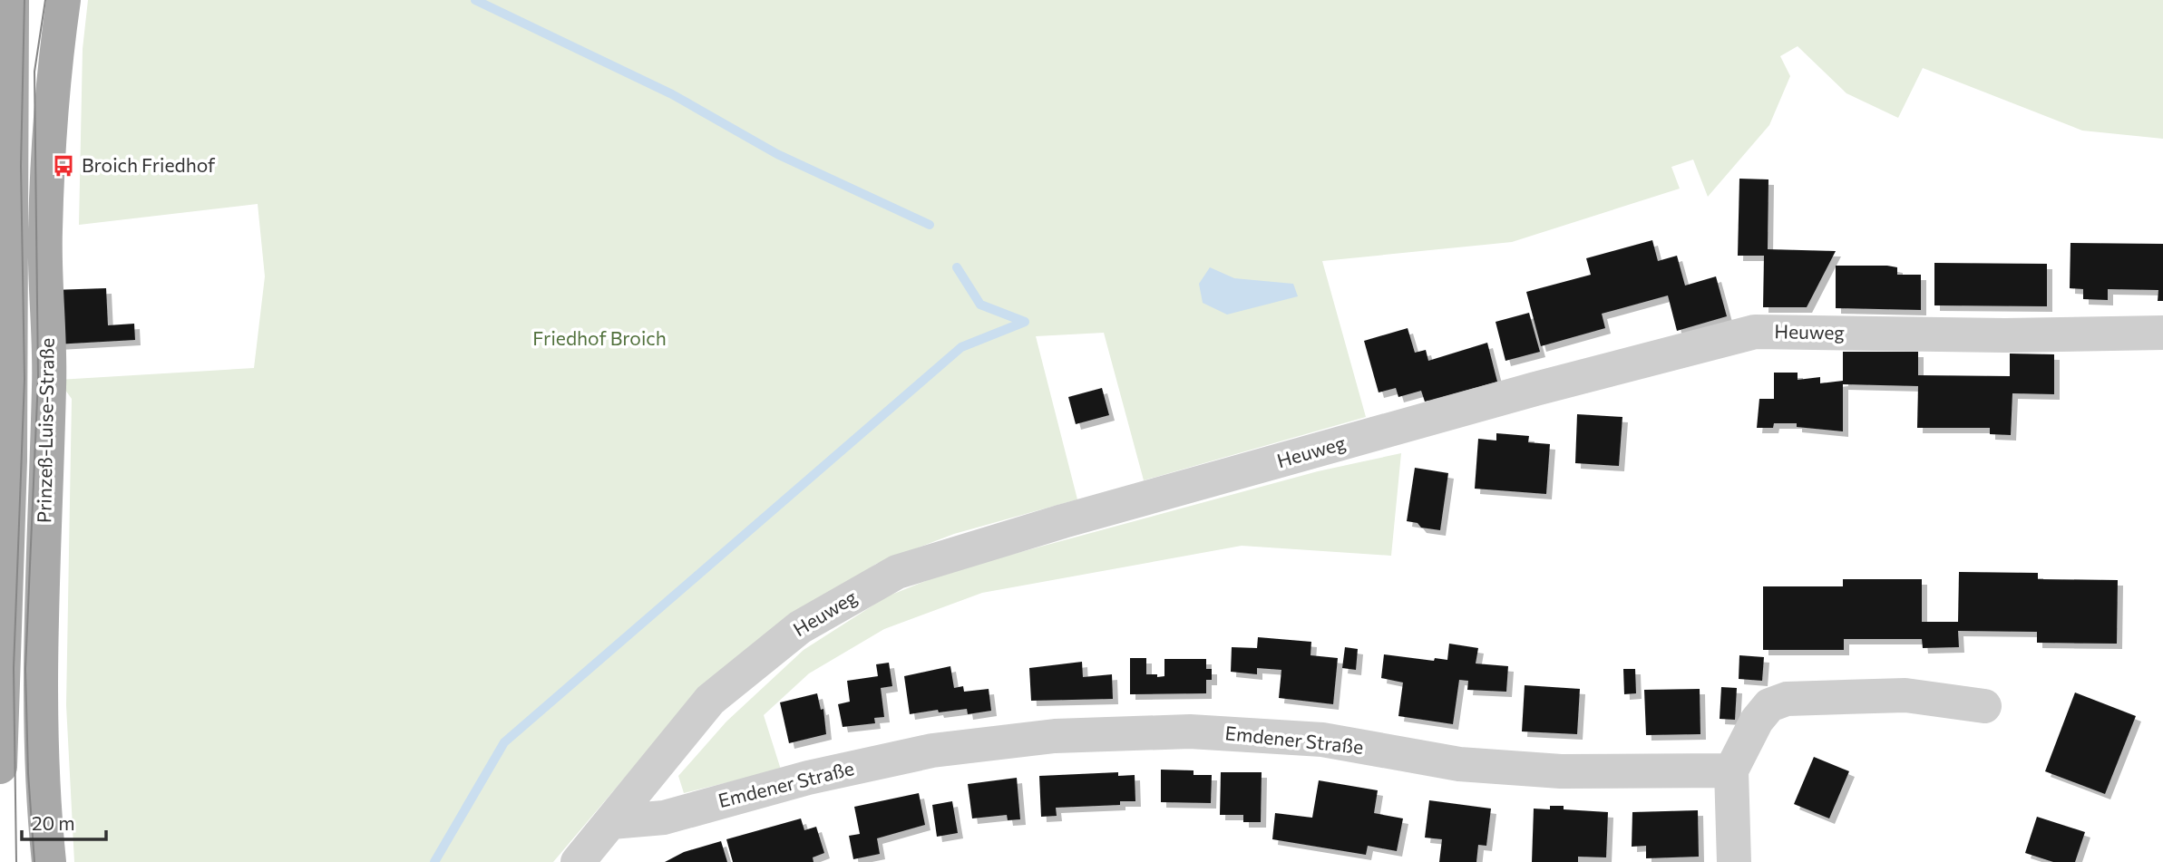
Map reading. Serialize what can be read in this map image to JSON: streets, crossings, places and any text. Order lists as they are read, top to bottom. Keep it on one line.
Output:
{"streets":{"main road":["Prinzeß-Luise-Straße"],"street":["Heuweg","Emdener Straße"]},"crossings":[["Heuweg","Emdener Straße"]],"parks":["Friedhof Broich"],"places":{"bus stop":["Broich Friedhof"]},"scale_bar":"20 m"}
